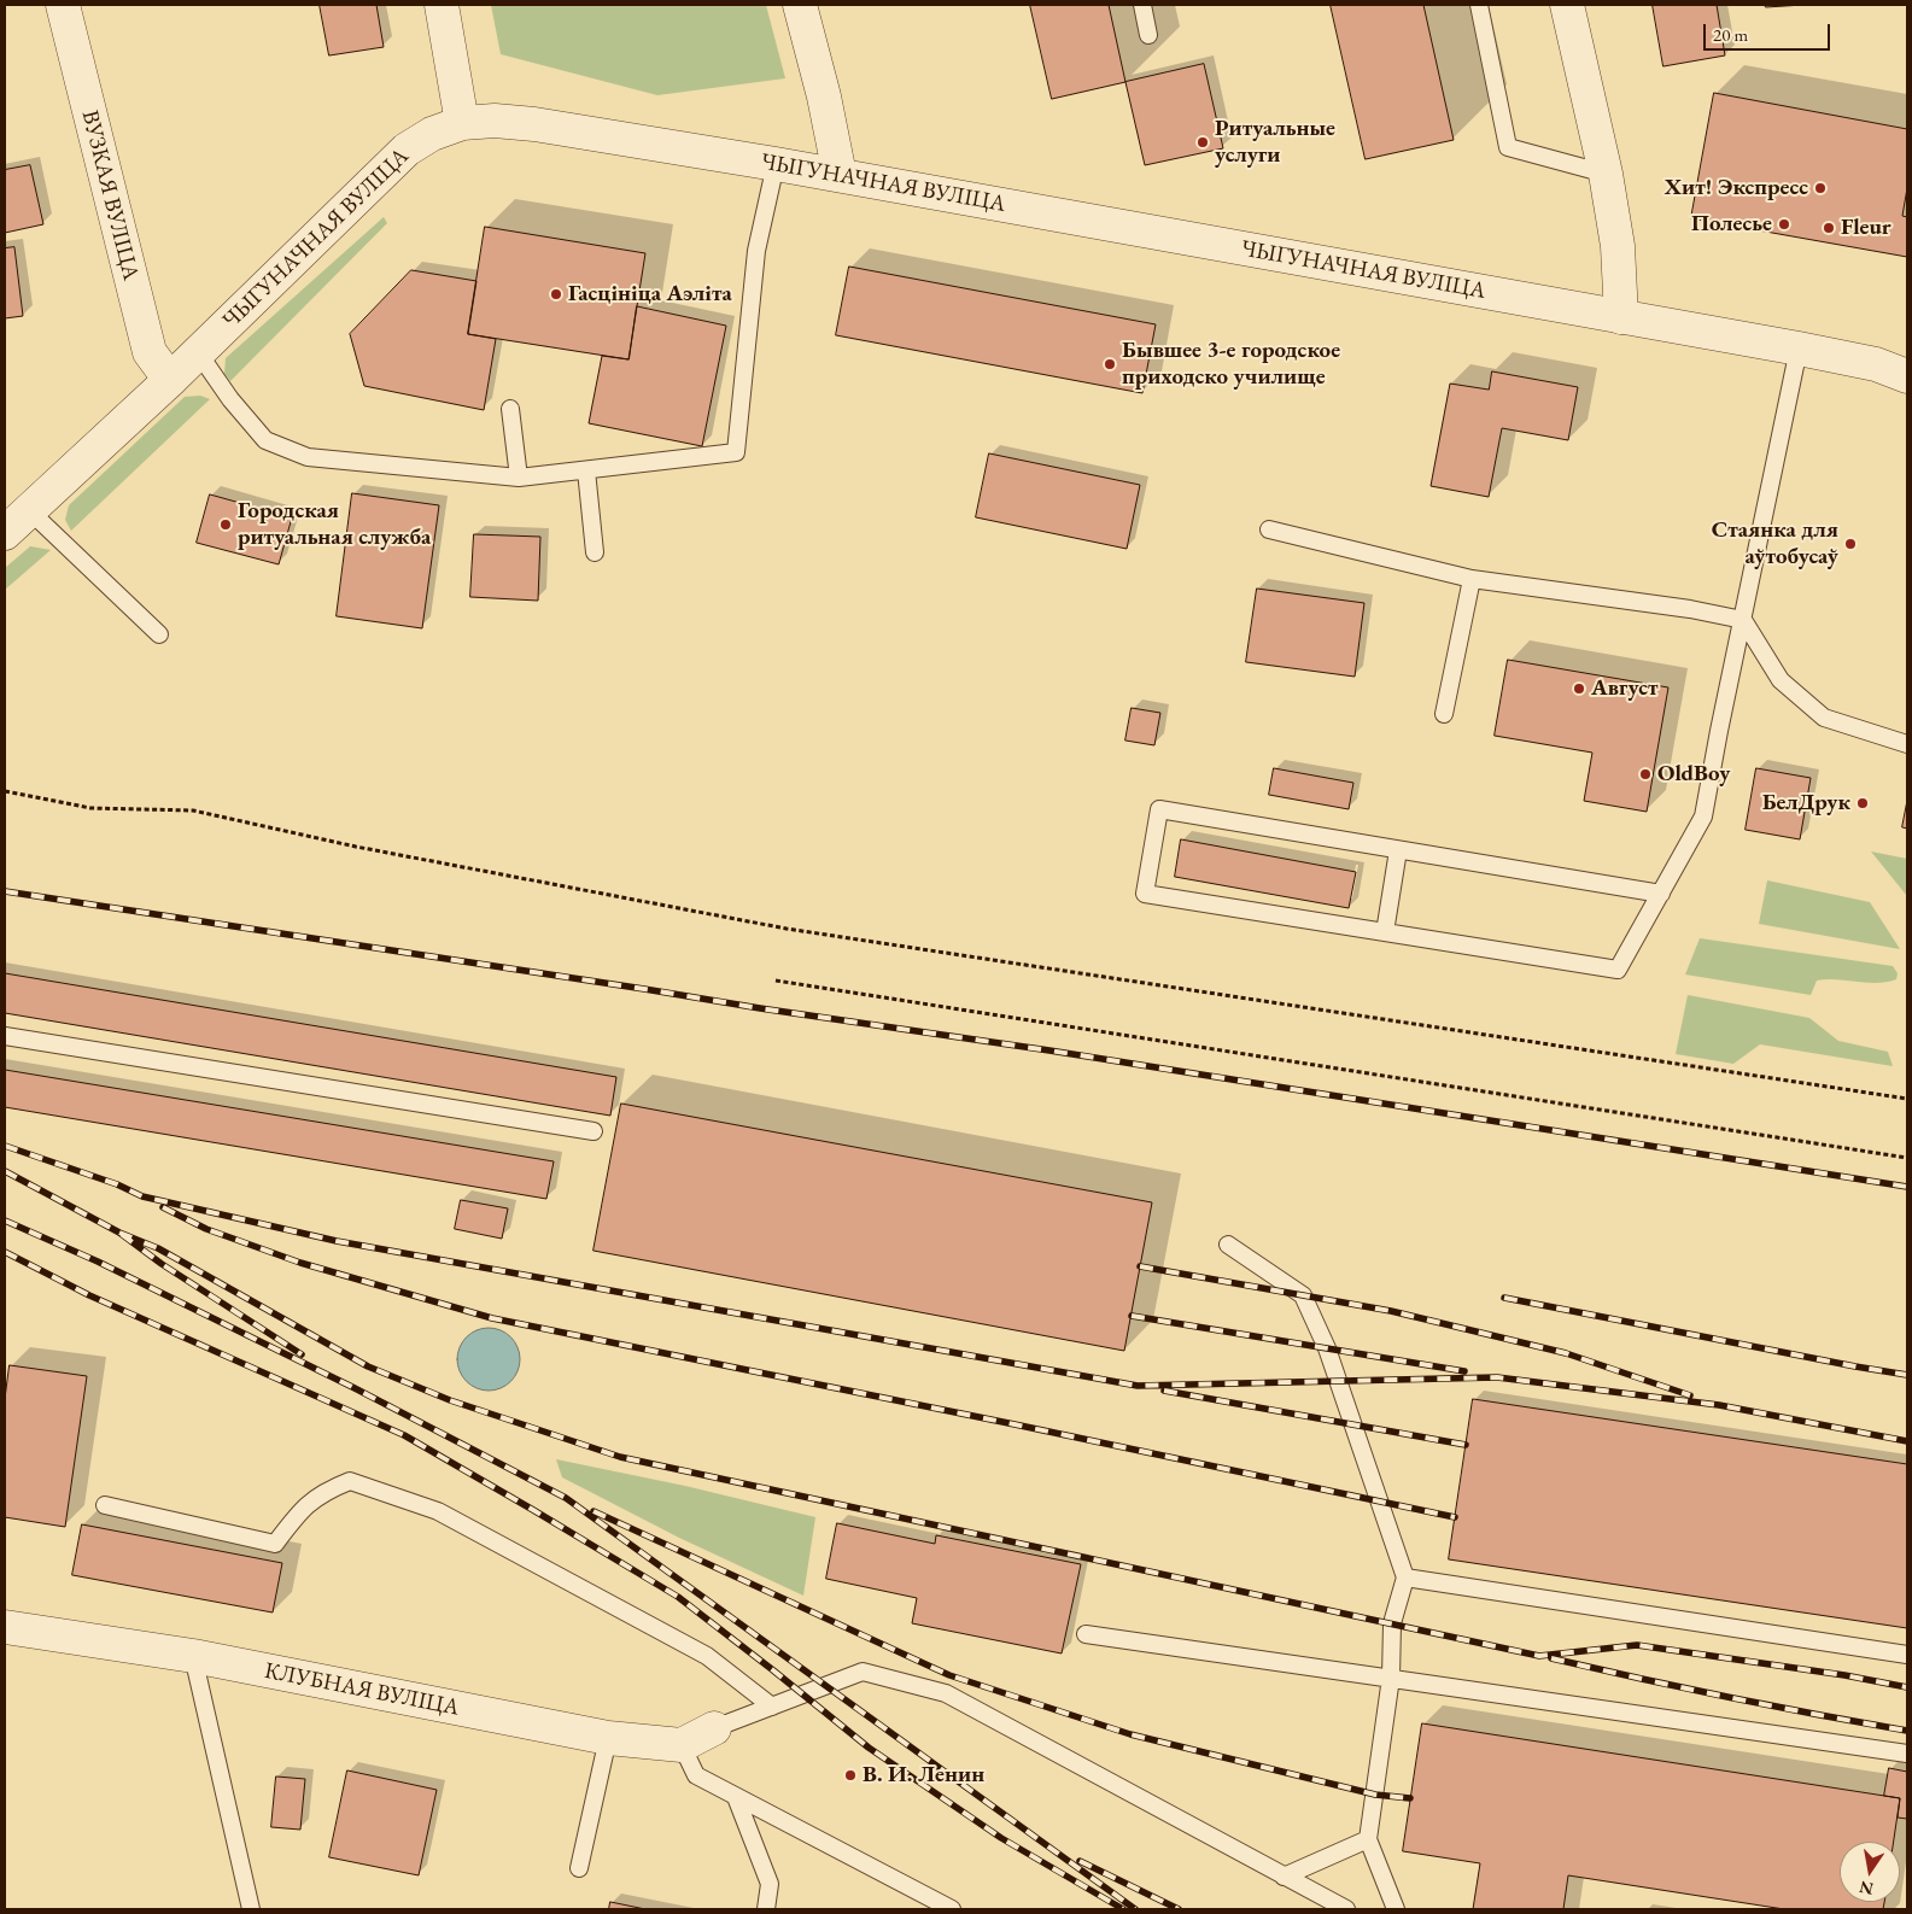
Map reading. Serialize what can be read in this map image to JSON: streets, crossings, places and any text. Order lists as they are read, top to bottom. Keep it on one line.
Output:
{"streets":{"street":["ЧЫГУНАЧНАЯ ВУЛІЦА","ВУЗКАЯ ВУЛІЦА","КЛУБНАЯ ВУЛІЦА"]},"crossings":[["ЧЫГУНАЧНАЯ ВУЛІЦА","ВУЗКАЯ ВУЛІЦА"]],"places":["Ритуальные услуги","Хит! Экспресс","Полесье","Fleur","Гасцініца Аэліта","Бывшее 3-е городское приходско училище","Городская ритуальная служба","Стаянка для аўтобусаў","Август","OldBoy","БелДрук","В. И. Ленин"],"scale_bar":"20 m","north":"bottom"}
